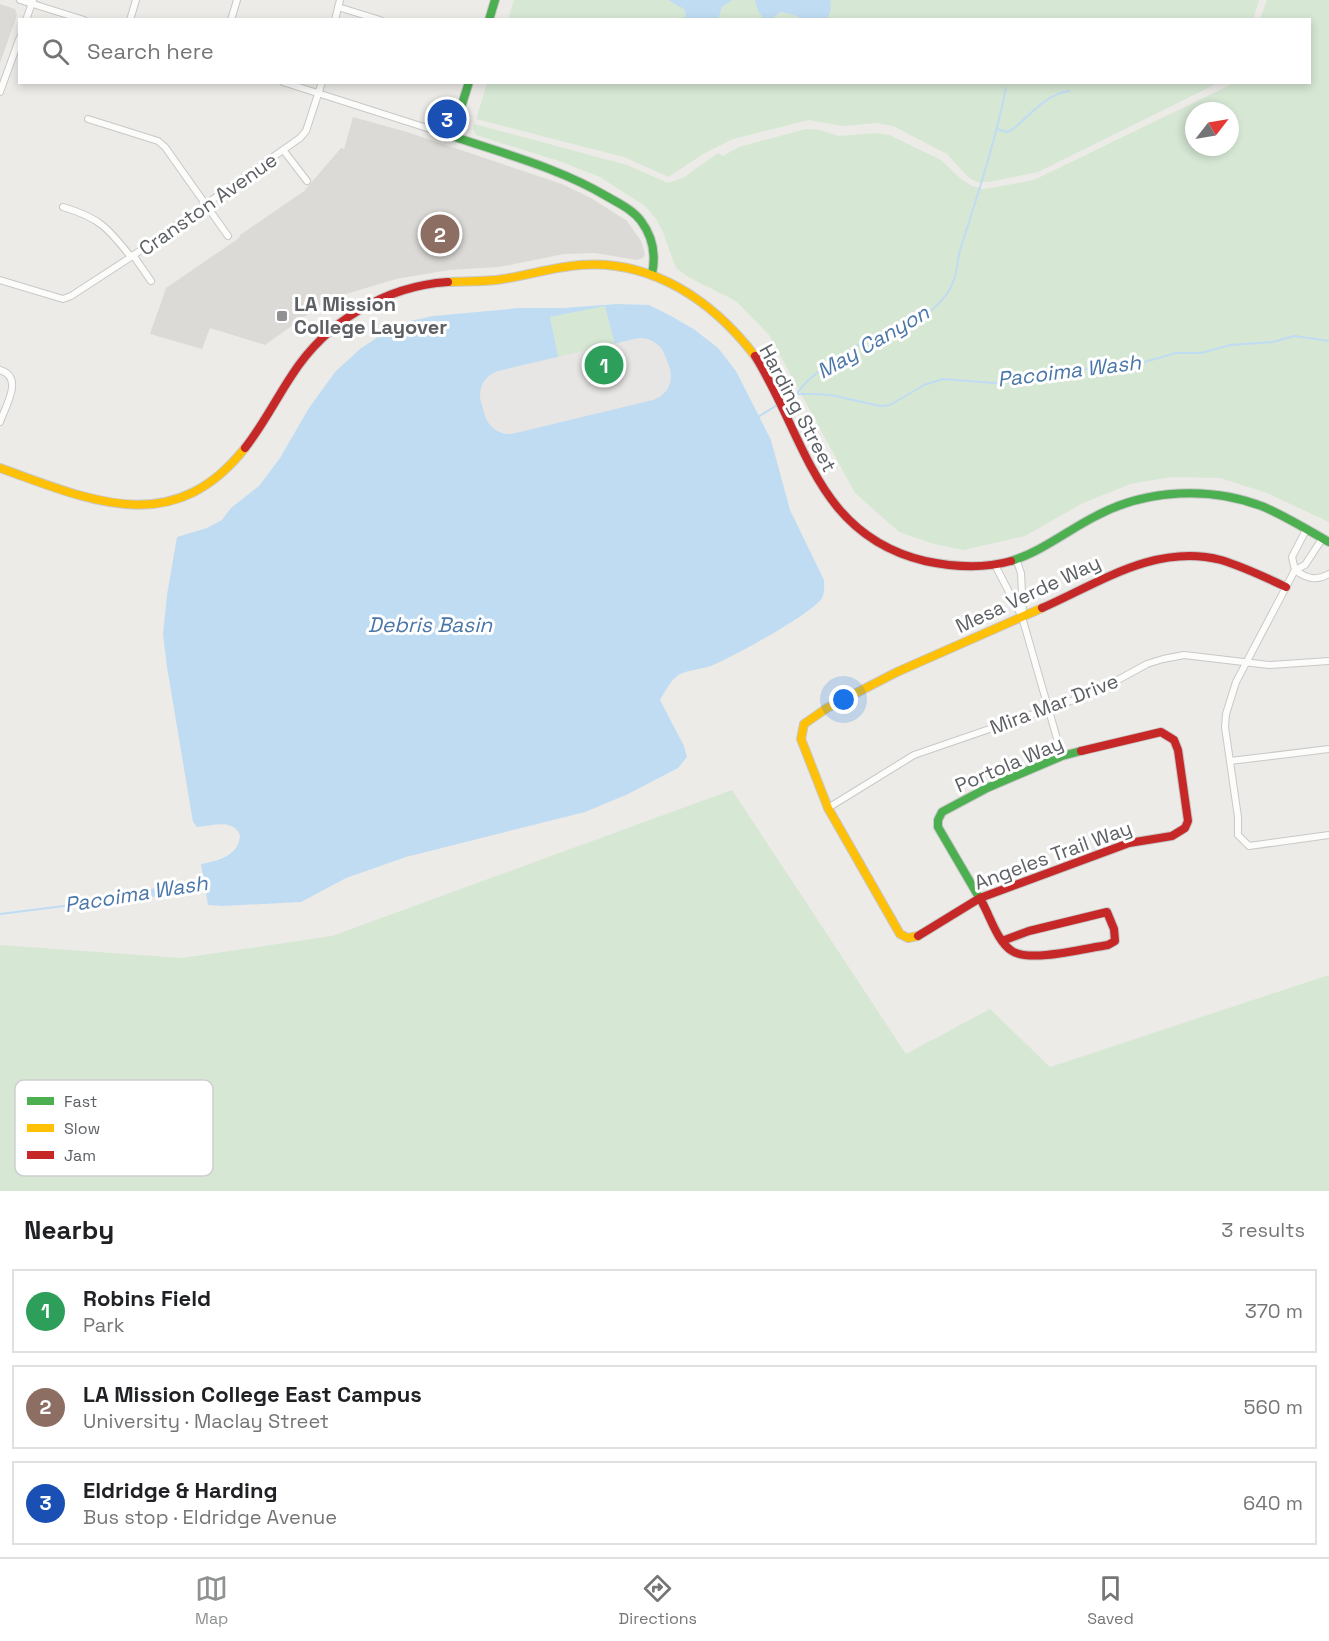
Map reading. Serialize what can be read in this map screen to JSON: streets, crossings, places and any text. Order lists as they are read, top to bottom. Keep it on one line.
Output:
{"streets":{"street":["Cranston Avenue","Harding Street","Mesa Verde Way","Mira Mar Drive","Portola Way","Angeles Trail Way"]},"crossings":[["Mesa Verde Way","Mira Mar Drive"],["Mesa Verde Way","Angeles Trail Way"],["Mira Mar Drive","Angeles Trail Way"],["Portola Way","Angeles Trail Way"]],"water":["May Canyon","Pacoima Wash","Debris Basin"],"places":{"transit":["LA Mission College Layover"]},"legend":["Fast","Slow","Jam"],"north":"top right","page":{"search":"Search here","pins":["3","2","1"],"heading":["Nearby","3 results"],"list":[{"mark":"1","name":"Robins Field","note":"Park","value":"370 m"},{"mark":"2","name":"LA Mission College East Campus","note":"University · Maclay Street","value":"560 m"},{"mark":"3","name":"Eldridge & Harding","note":"Bus stop · Eldridge Avenue","value":"640 m"}],"nav":["Map","Directions","Saved"]}}
